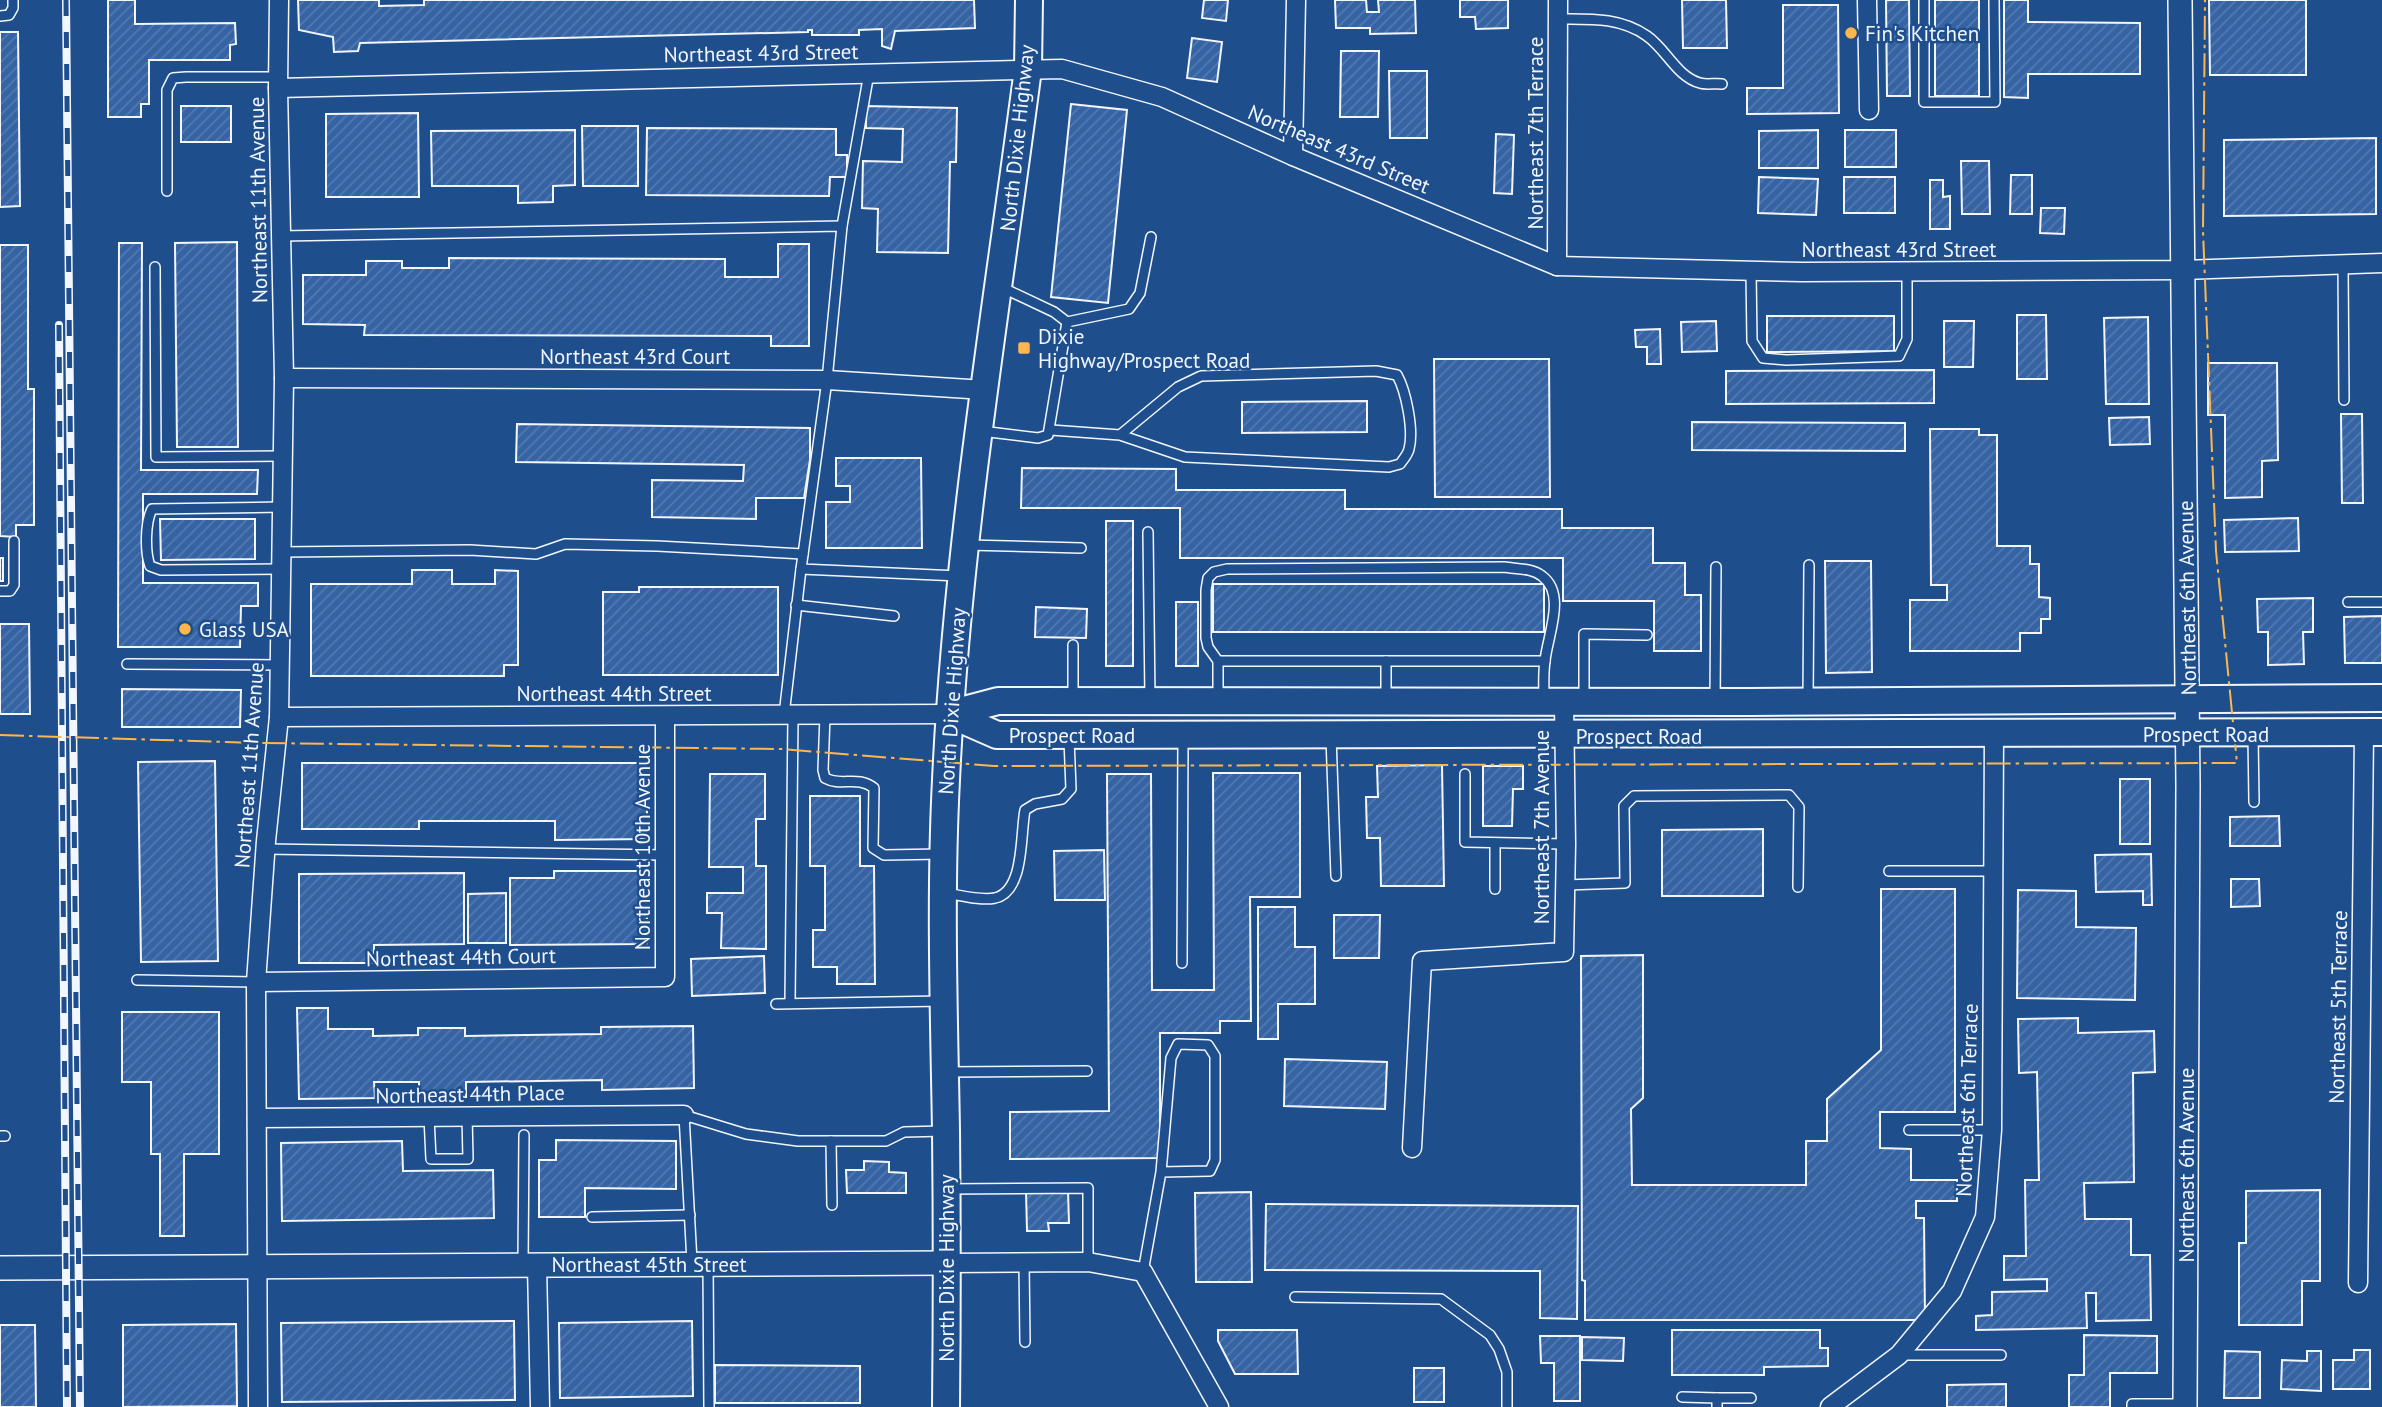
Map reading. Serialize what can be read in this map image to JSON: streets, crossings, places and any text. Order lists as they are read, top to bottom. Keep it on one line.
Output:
{"streets":{"main road":["North Dixie Highway","Prospect Road"],"street":["Northeast 43rd Street","Northeast 7th Terrace","Northeast 11th Avenue","Northeast 43rd Court","Northeast 6th Avenue","Northeast 44th Street","Northeast 7th Avenue","Northeast 10th Avenue","Northeast 44th Court","Northeast 5th Terrace","Northeast 44th Place","Northeast 6th Terrace","Northeast 45th Street"]},"crossings":[["Northeast 43rd Street","Northeast 7th Terrace"],["Northeast 43rd Street","North Dixie Highway"],["Northeast 43rd Street","Northeast 11th Avenue"],["Northeast 43rd Street","Northeast 6th Avenue"],["North Dixie Highway","Northeast 43rd Court"],["North Dixie Highway","Northeast 44th Street"],["North Dixie Highway","Prospect Road"],["North Dixie Highway","Northeast 45th Street"],["Northeast 11th Avenue","Northeast 43rd Court"],["Northeast 11th Avenue","Northeast 44th Street"],["Northeast 11th Avenue","Northeast 44th Court"],["Northeast 11th Avenue","Northeast 44th Place"],["Northeast 11th Avenue","Northeast 45th Street"],["Northeast 6th Avenue","Prospect Road"],["Northeast 44th Street","Prospect Road"],["Northeast 44th Street","Northeast 10th Avenue"],["Prospect Road","Northeast 7th Avenue"],["Prospect Road","Northeast 5th Terrace"],["Prospect Road","Northeast 6th Terrace"],["Northeast 10th Avenue","Northeast 44th Court"]],"places":{"other":["Fin's Kitchen","Glass USA"],"transit":["Dixie Highway/Prospect Road"]}}
